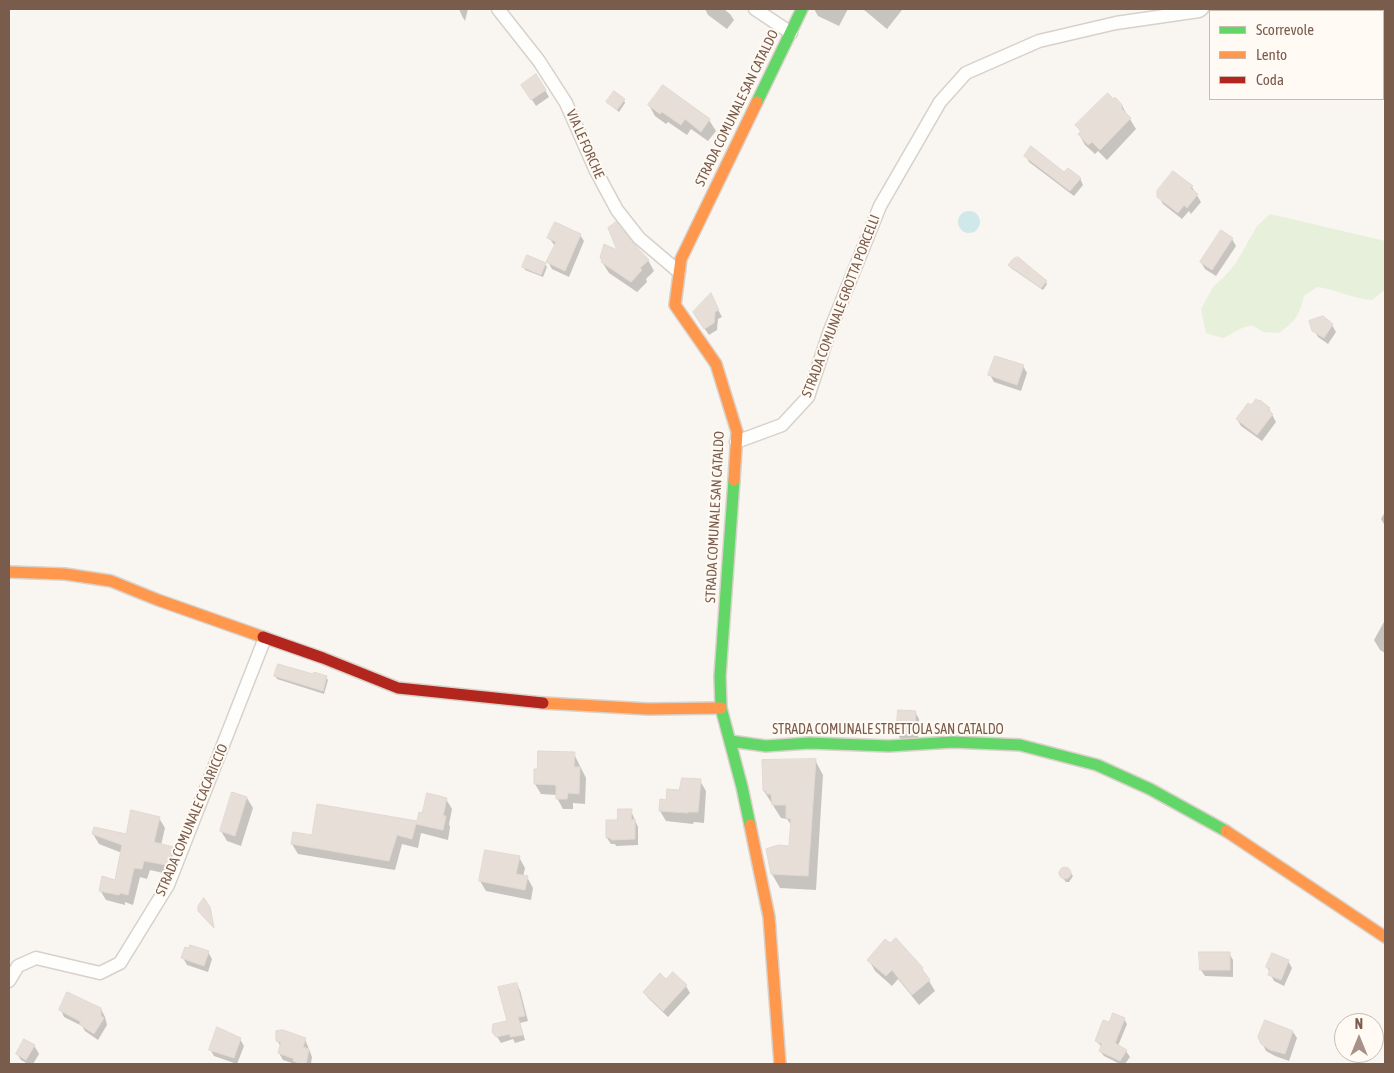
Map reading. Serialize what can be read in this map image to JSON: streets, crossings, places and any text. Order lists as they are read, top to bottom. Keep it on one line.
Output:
{"streets":{"street":["STRADA COMUNALE SAN CATALDO","VIA LE FORCHE","STRADA COMUNALE GROTTA PORCELLI","STRADA COMUNALE STRETTOLA SAN CATALDO","STRADA COMUNALE CACARICCIO"]},"crossings":[["STRADA COMUNALE SAN CATALDO","VIA LE FORCHE"],["STRADA COMUNALE SAN CATALDO","STRADA COMUNALE GROTTA PORCELLI"],["STRADA COMUNALE SAN CATALDO","STRADA COMUNALE STRETTOLA SAN CATALDO"]],"legend":["Scorrevole","Lento","Coda"],"north":"top"}
